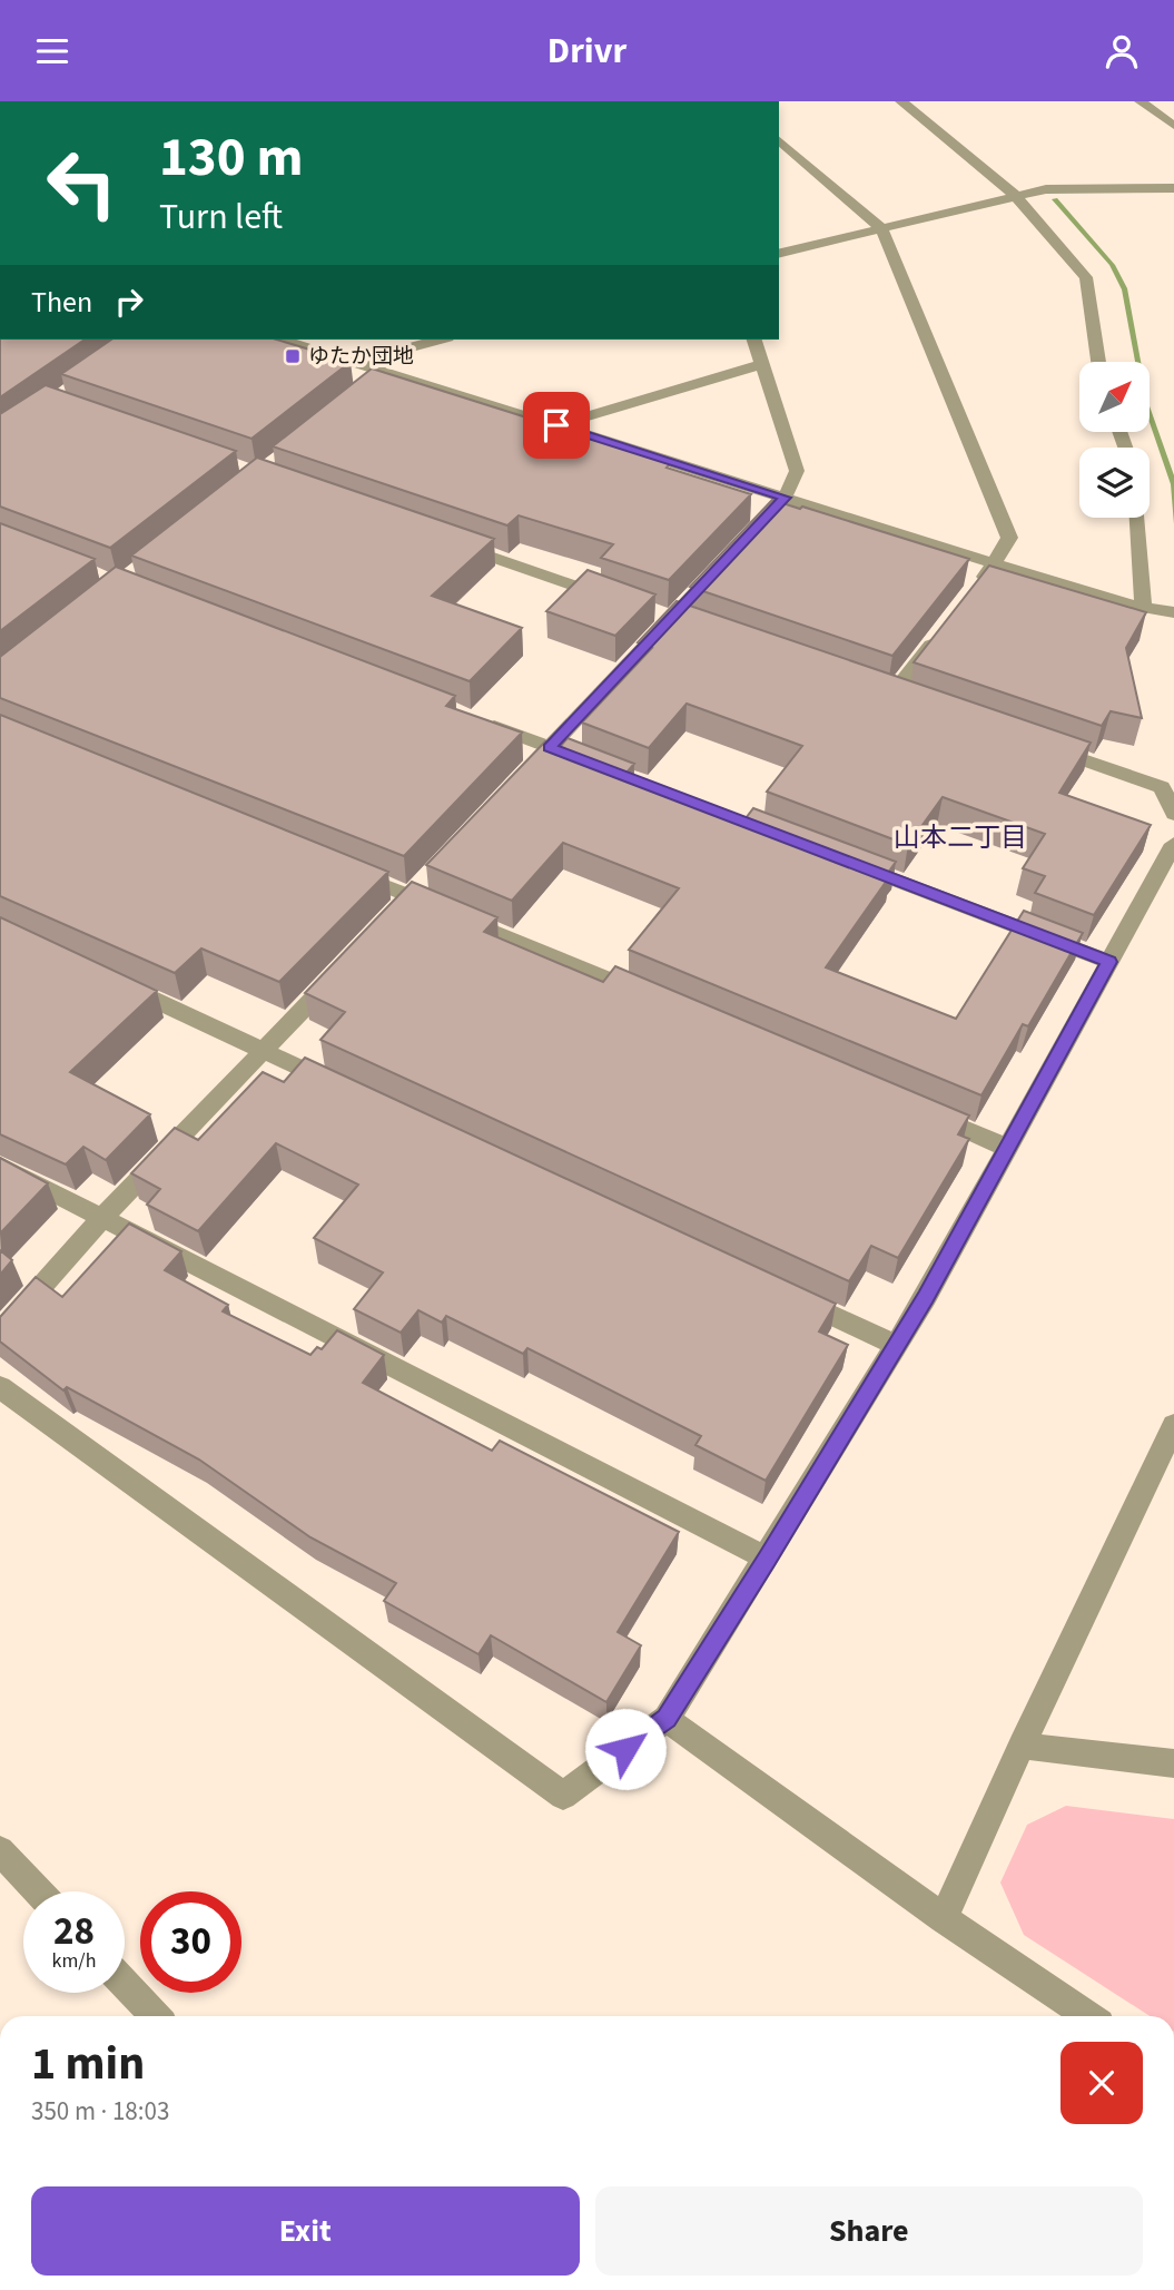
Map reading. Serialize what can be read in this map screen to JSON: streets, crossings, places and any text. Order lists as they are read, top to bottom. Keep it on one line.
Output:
{"districts":["山本二丁目"],"places":{"transit":["ゆたか団地"]},"north":"top right","page":{"header":"Drivr","turn":["130 m","Turn left"],"then":"Then","speed":"28 km/h","limit":"30","heading":["1 min","350 m · 18:03"],"buttons":["Exit","Share"]}}
